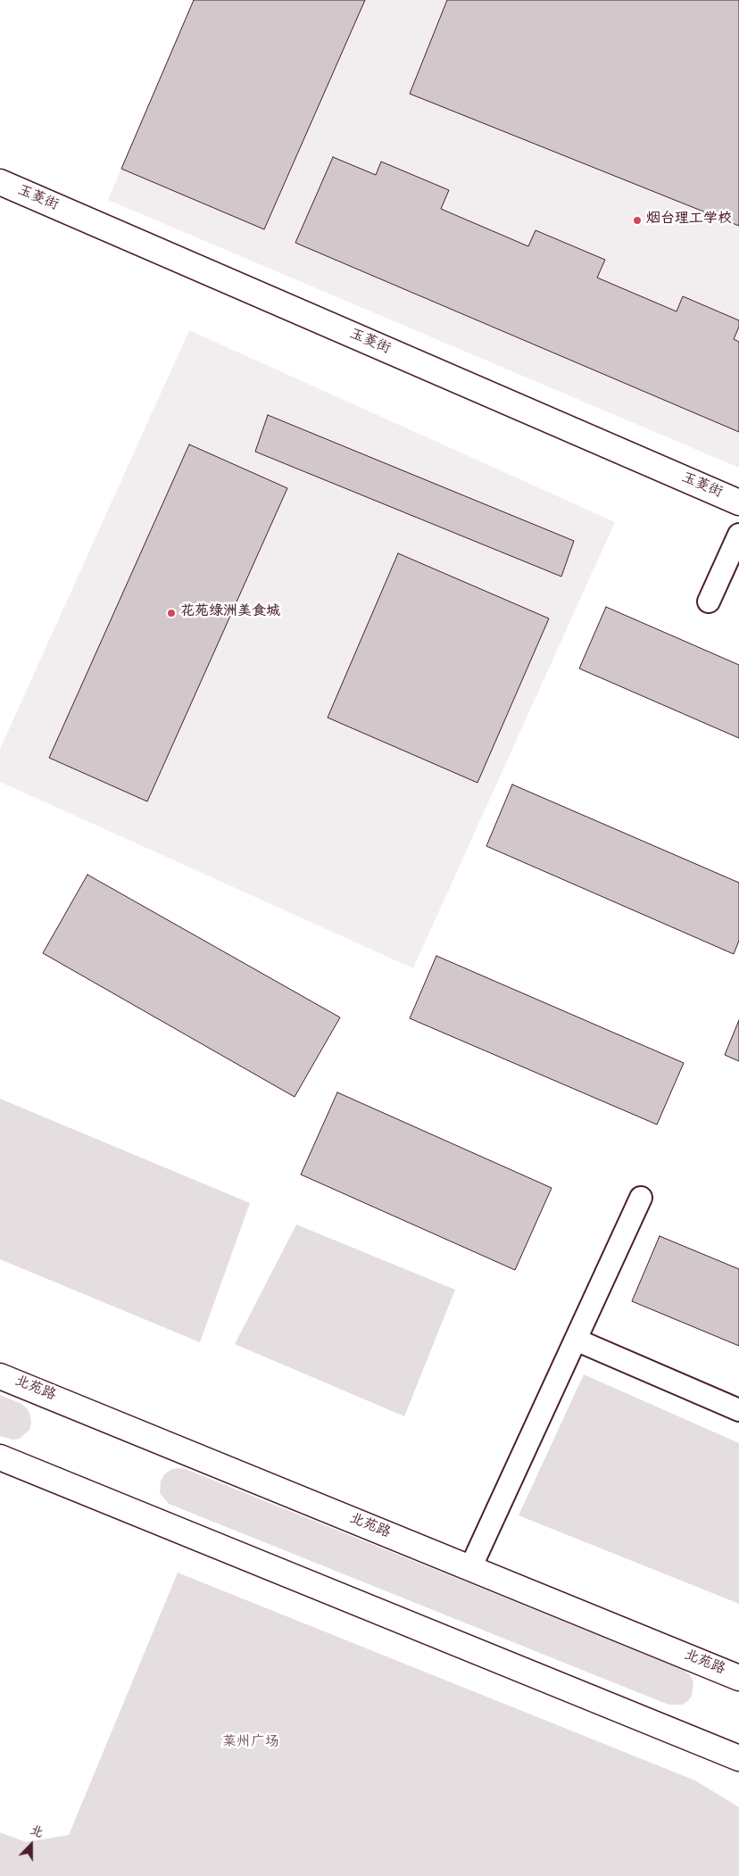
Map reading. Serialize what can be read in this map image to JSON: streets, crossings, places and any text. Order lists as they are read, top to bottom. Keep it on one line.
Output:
{"streets":{"main road":["玉菱街","北苑路"]},"parks":["莱州广场"],"places":["烟台理工学校","花苑绿洲美食城"],"north":"top"}
